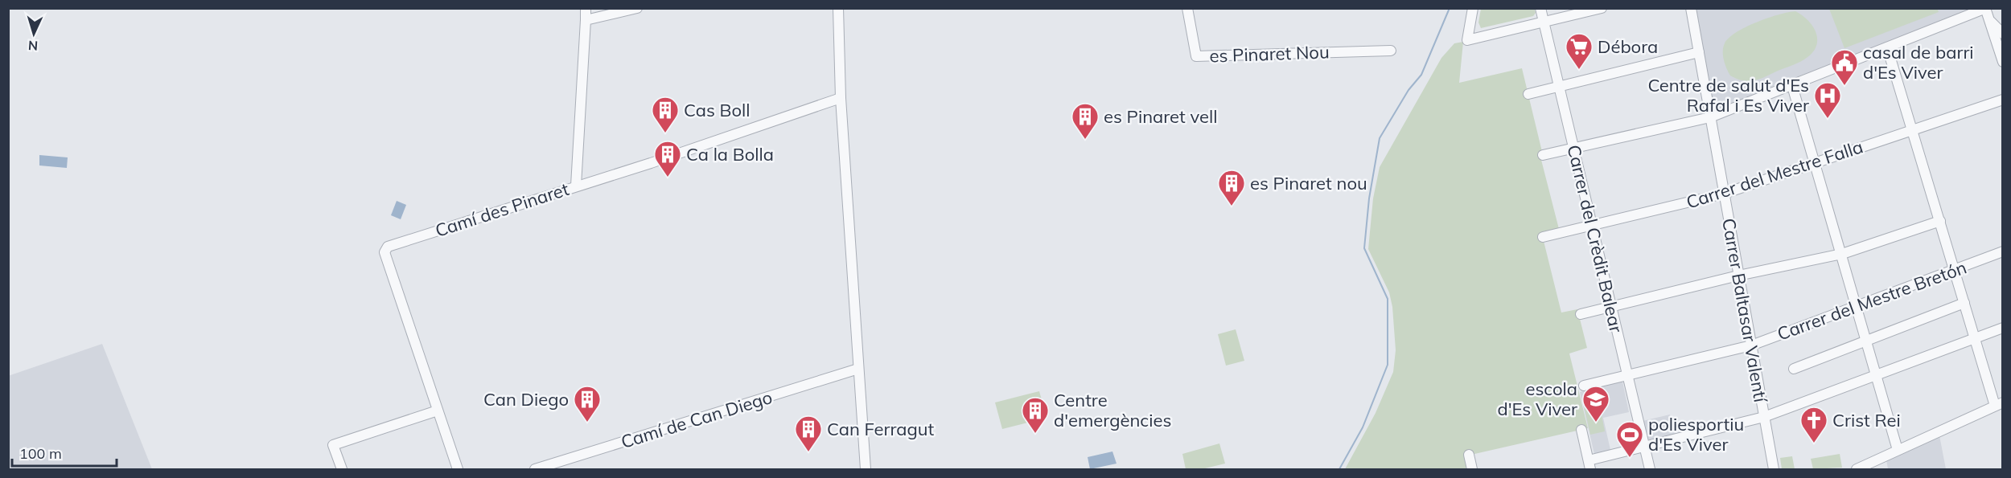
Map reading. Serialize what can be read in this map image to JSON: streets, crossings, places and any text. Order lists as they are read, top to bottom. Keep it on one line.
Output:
{"streets":{"street":["es Pinaret Nou","Carrer del Mestre Falla","Camí des Pinaret","Carrer del Crèdit Balear","Carrer del Mestre Bretón","Carrer Baltasar Valentí","Camí de Can Diego"]},"crossings":[["Carrer del Mestre Falla","Carrer del Crèdit Balear"],["Carrer del Mestre Falla","Carrer Baltasar Valentí"],["Carrer del Crèdit Balear","Carrer del Mestre Bretón"],["Carrer del Mestre Bretón","Carrer Baltasar Valentí"]],"places":{"supermarket":["Débora"],"public building":["casal de barri d'Es Viver"],"hospital":["Centre de salut d'Es Rafal i Es Viver"],"building":["Cas Boll","es Pinaret vell","Ca la Bolla","es Pinaret nou","Can Diego","Centre d'emergències","Can Ferragut"],"school or university":["escola d'Es Viver"],"church":["Crist Rei"],"sports":["poliesportiu d'Es Viver"]},"scale_bar":"100 m","north":"bottom"}
